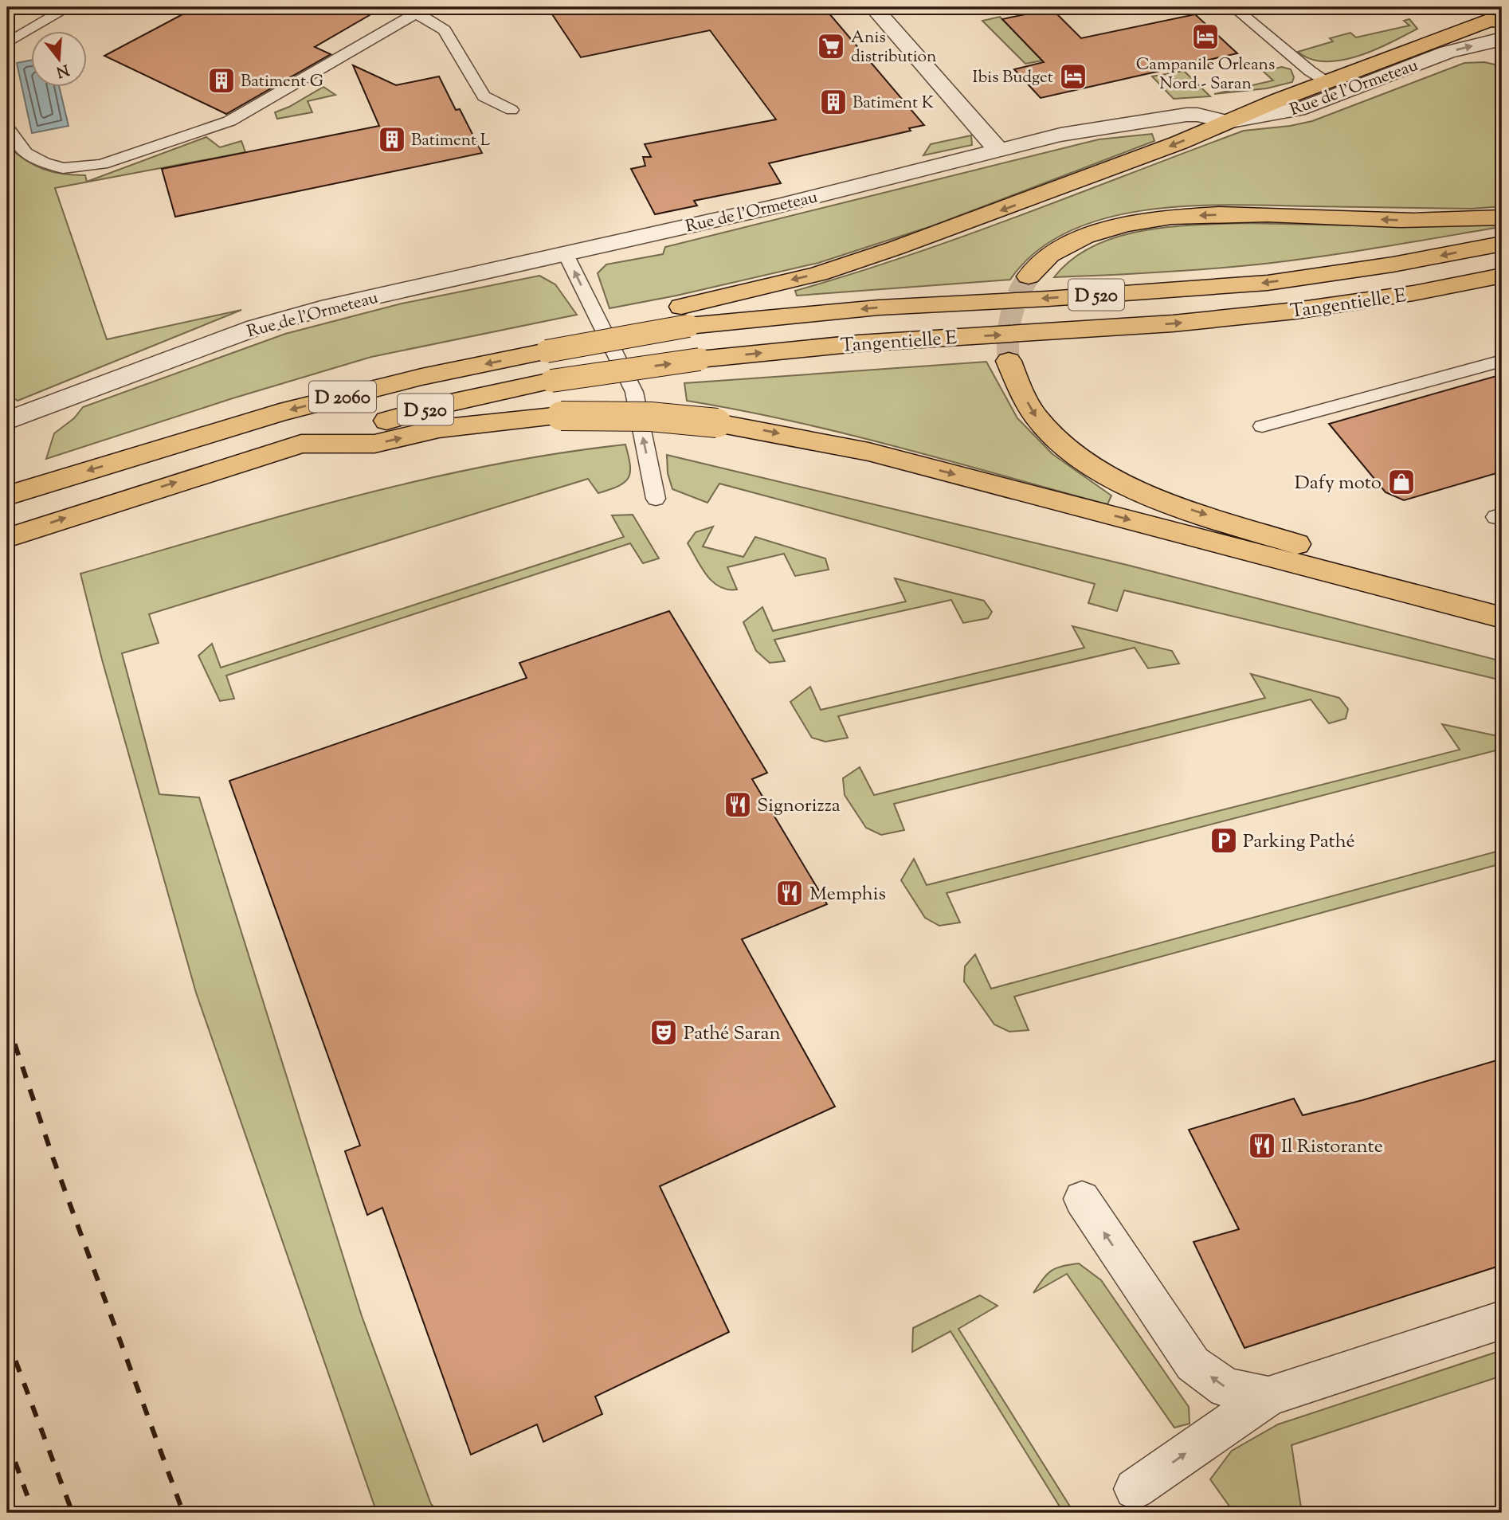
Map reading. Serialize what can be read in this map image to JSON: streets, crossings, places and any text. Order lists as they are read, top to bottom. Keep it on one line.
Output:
{"streets":{"main road":["D 520","Tangentielle E","D 2060"],"street":["Rue de l'Ormeteau"]},"crossings":[["D 520","D 2060"]],"places":{"hotel":["Campanile Orleans Nord - Saran","Ibis Budget"],"supermarket":["Anis distribution"],"building":["Batiment G","Batiment K","Batiment L"],"shop":["Dafy moto"],"restaurant":["Signorizza","Memphis","Il Ristorante"],"parking":["Parking Pathé"],"theatre":["Pathé Saran"]},"north":"bottom"}
